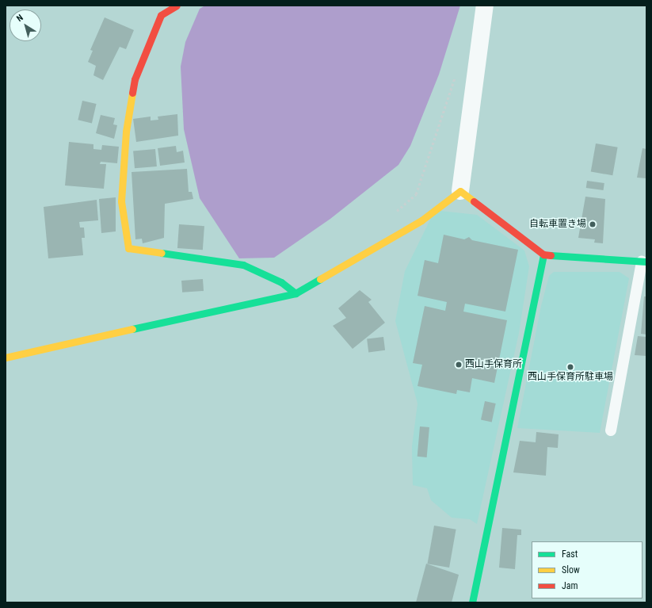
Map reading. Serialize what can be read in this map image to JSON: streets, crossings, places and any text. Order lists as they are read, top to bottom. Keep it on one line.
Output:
{"places":["自転車置き場","西山手保育所","西山手保育所駐車場"],"legend":["Fast","Slow","Jam"],"north":"top left"}
